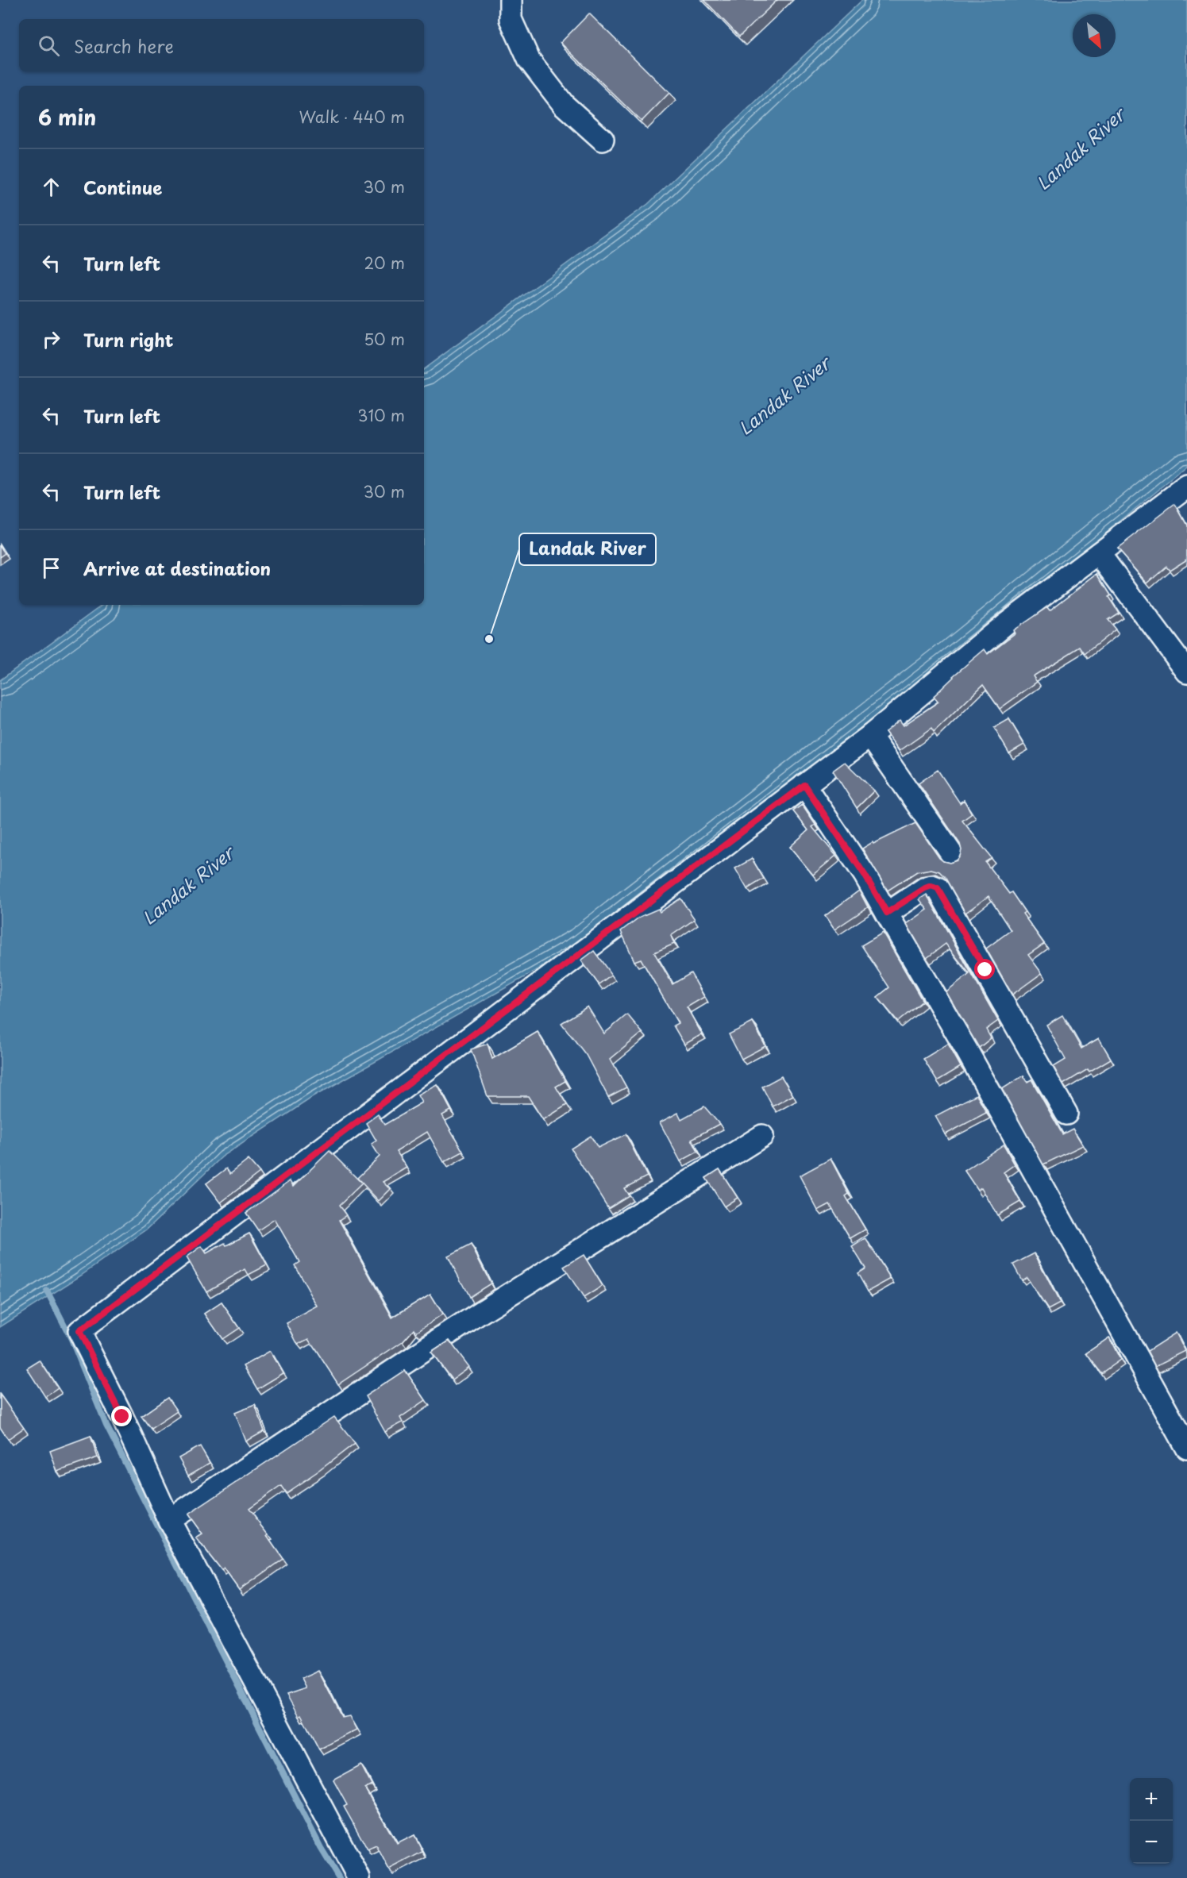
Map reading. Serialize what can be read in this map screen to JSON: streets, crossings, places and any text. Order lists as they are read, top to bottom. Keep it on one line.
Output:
{"water":["Landak River"],"places":["Landak River"],"north":"bottom right","page":{"search":"Search here","heading":["6 min","Walk · 440 m"],"list":[["Continue","30 m"],["Turn left","20 m"],["Turn right","50 m"],["Turn left","310 m"],["Turn left","30 m"],"Arrive at destination"],"map_buttons":["+","−"]}}
